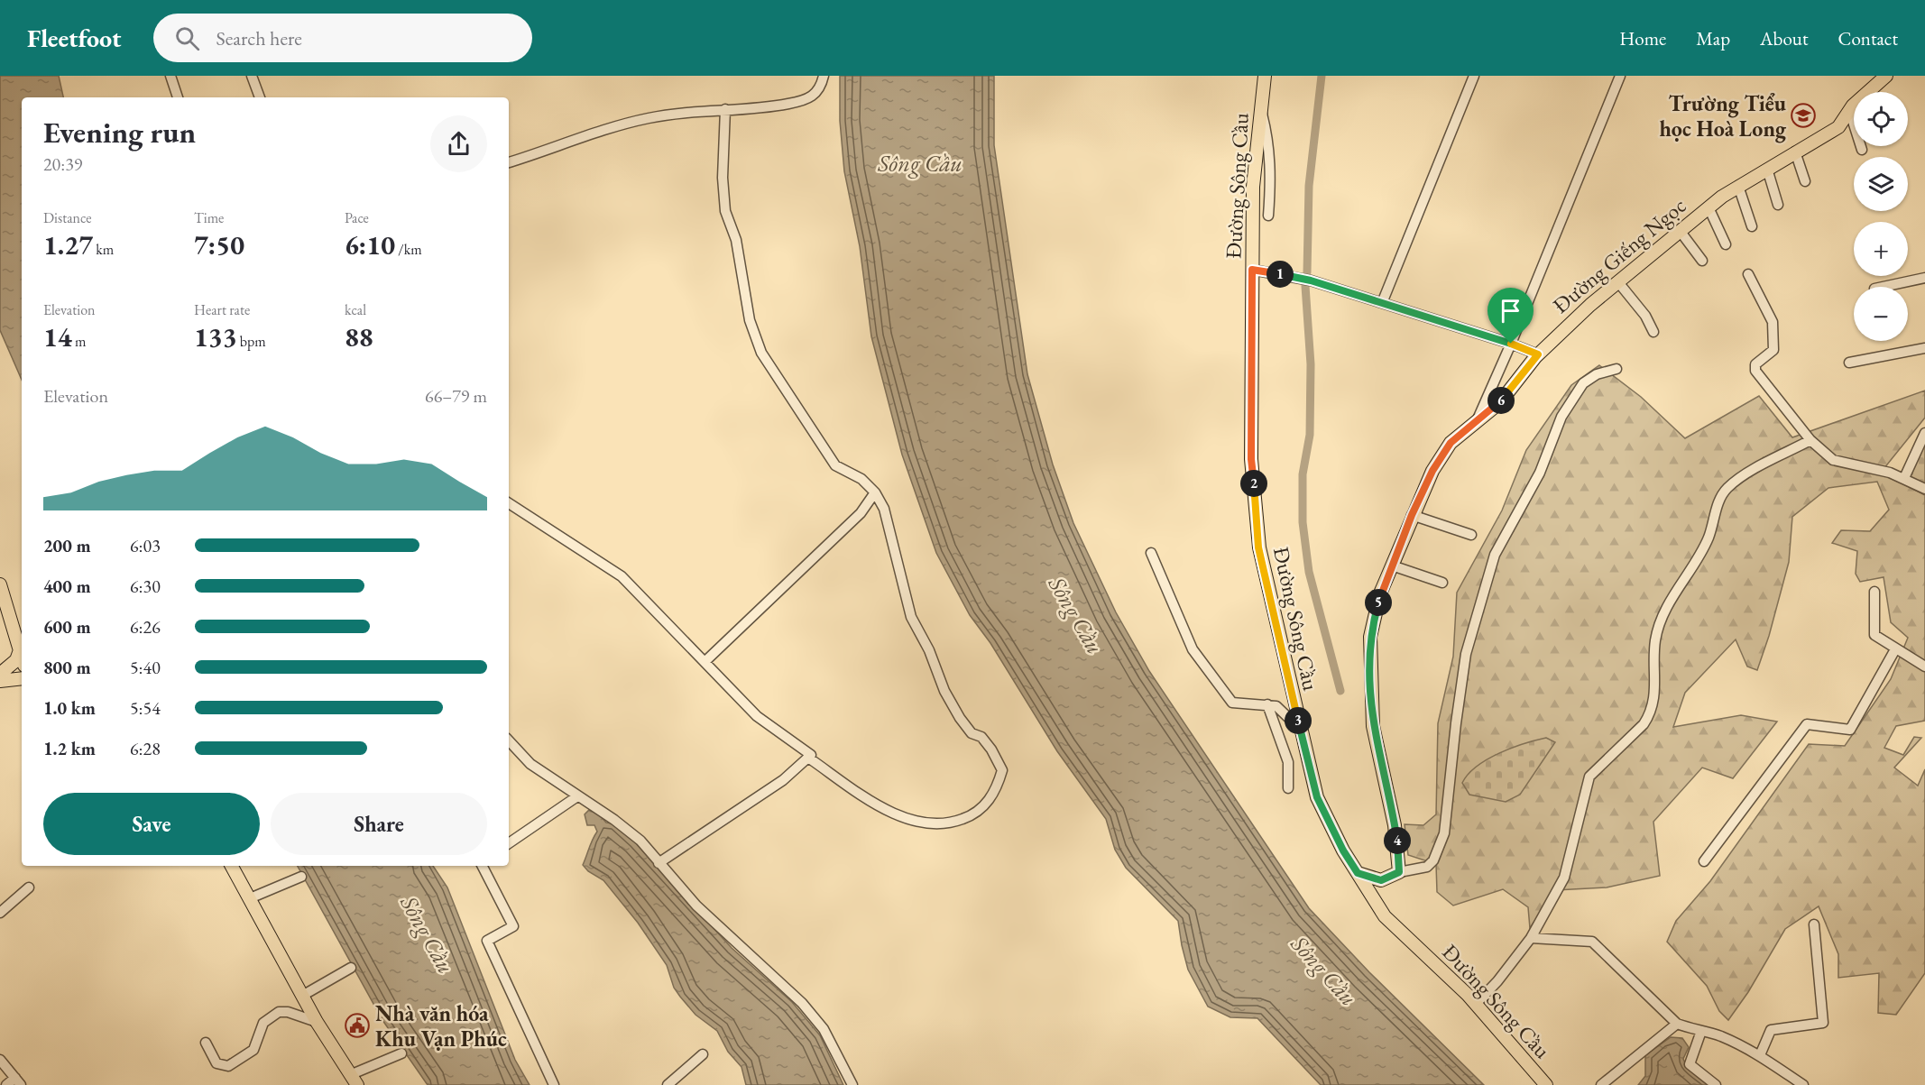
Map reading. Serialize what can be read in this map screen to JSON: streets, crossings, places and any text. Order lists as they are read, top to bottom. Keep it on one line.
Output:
{"streets":{"main road":["Đường Sông Cầu","Đường Giếng Ngọc"]},"water":["Sông Cầu"],"places":{"school or university":["Trường Tiểu học Hoà Long"],"public building":["Nhà văn hóa Khu Vạn Phúc"]},"page":{"header":"Fleetfoot","search":"Search here","nav":["Home","Map","About","Contact"],"map_buttons":["+","−"],"heading":["Evening run","20:39"],"stats":[["Distance","1.27 km"],["Time","7:50"],["Pace","6:10 /km"],["Elevation","14 m"],["Heart rate","133 bpm"],["kcal","88"]],"pins":["1","6","2","5","3","4"],"chart":["Elevation","66–79 m"],"list":[{"name":"200 m","note":"6:03"},{"name":"400 m","note":"6:30"},{"name":"600 m","note":"6:26"},{"name":"800 m","note":"5:40"},{"name":"1.0 km","note":"5:54"},{"name":"1.2 km","note":"6:28"}],"buttons":["Save","Share"]}}
